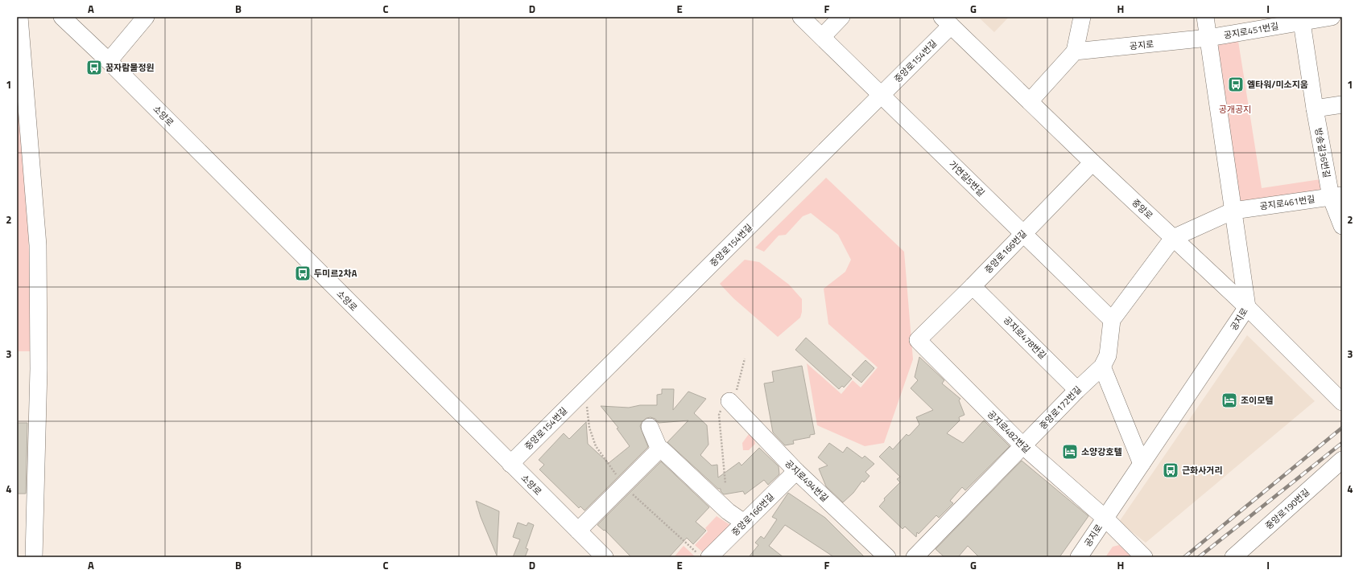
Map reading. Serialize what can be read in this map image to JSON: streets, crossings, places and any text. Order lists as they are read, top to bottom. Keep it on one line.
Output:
{"streets":{"street":["공지로451번길","공지로","중앙로154번길","소양로","방송길36번길","가연길5번길","공지로461번길","중앙로","중앙로166번길","공지로478번길","중앙로172번길","공지로482번길","공지로494번길","중앙로190번길"]},"crossings":[["공지로451번길","공지로"],["공지로451번길","방송길36번길"],["공지로","공지로461번길"],["공지로","중앙로"],["공지로","공지로482번길"],["중앙로154번길","소양로"],["중앙로154번길","가연길5번길"],["중앙로154번길","중앙로"],["방송길36번길","공지로461번길"],["가연길5번길","중앙로166번길"],["가연길5번길","중앙로172번길"],["공지로461번길","중앙로"],["중앙로","중앙로166번길"],["중앙로166번길","공지로478번길"],["중앙로166번길","공지로482번길"],["중앙로166번길","공지로494번길"],["공지로478번길","중앙로172번길"],["중앙로172번길","공지로482번길"]],"parks":["공개공지"],"places":{"bus stop":["꿈자람물정원","엘타워/미소지움","두미르2차A","근화사거리"],"hotel":["조이모텔","소양강호텔"]},"grid":{"columns":["A","B","C","D","E","F","G","H","I"],"rows":["1","2","3","4"]}}
